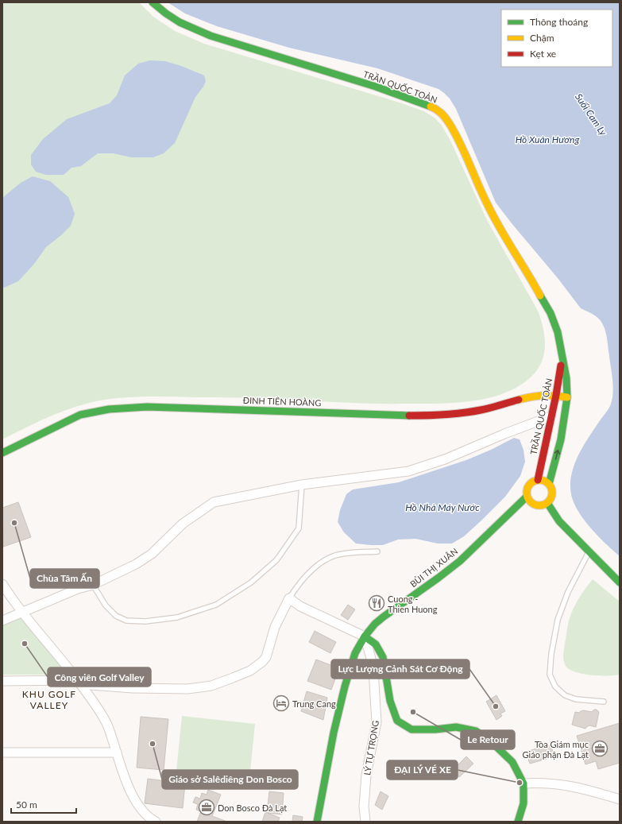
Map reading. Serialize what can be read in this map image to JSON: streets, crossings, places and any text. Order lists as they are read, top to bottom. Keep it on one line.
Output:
{"streets":{"main road":["TRẦN QUỐC TOẢN","ĐINH TIÊN HOÀNG","BÙI THỊ XUÂN"],"street":["LÝ TỰ TRỌNG"]},"crossings":[["TRẦN QUỐC TOẢN","ĐINH TIÊN HOÀNG"],["TRẦN QUỐC TOẢN","BÙI THỊ XUÂN"],["BÙI THỊ XUÂN","LÝ TỰ TRỌNG"]],"districts":["KHU GOLF VALLEY"],"water":["Suối Cam Ly","Hồ Xuân Hương","Hồ Nhà Máy Nước"],"places":{"other":["Chùa Tâm Ấn","Công viên Golf Valley","Lực Lượng Cảnh Sát Cơ Động","Le Retour","Giáo sở Salêdiêng Don Bosco","ĐẠI LÝ VÉ XE"],"restaurant":["Cuong - Thien Huong"],"hotel":["Trung Cang"],"office":["Tòa Giám mục Giáo phận Đà Lạt","Don Bosco Đà Lạt"]},"legend":["Thông thoáng","Chậm","Kẹt xe"],"scale_bar":"50 m"}
